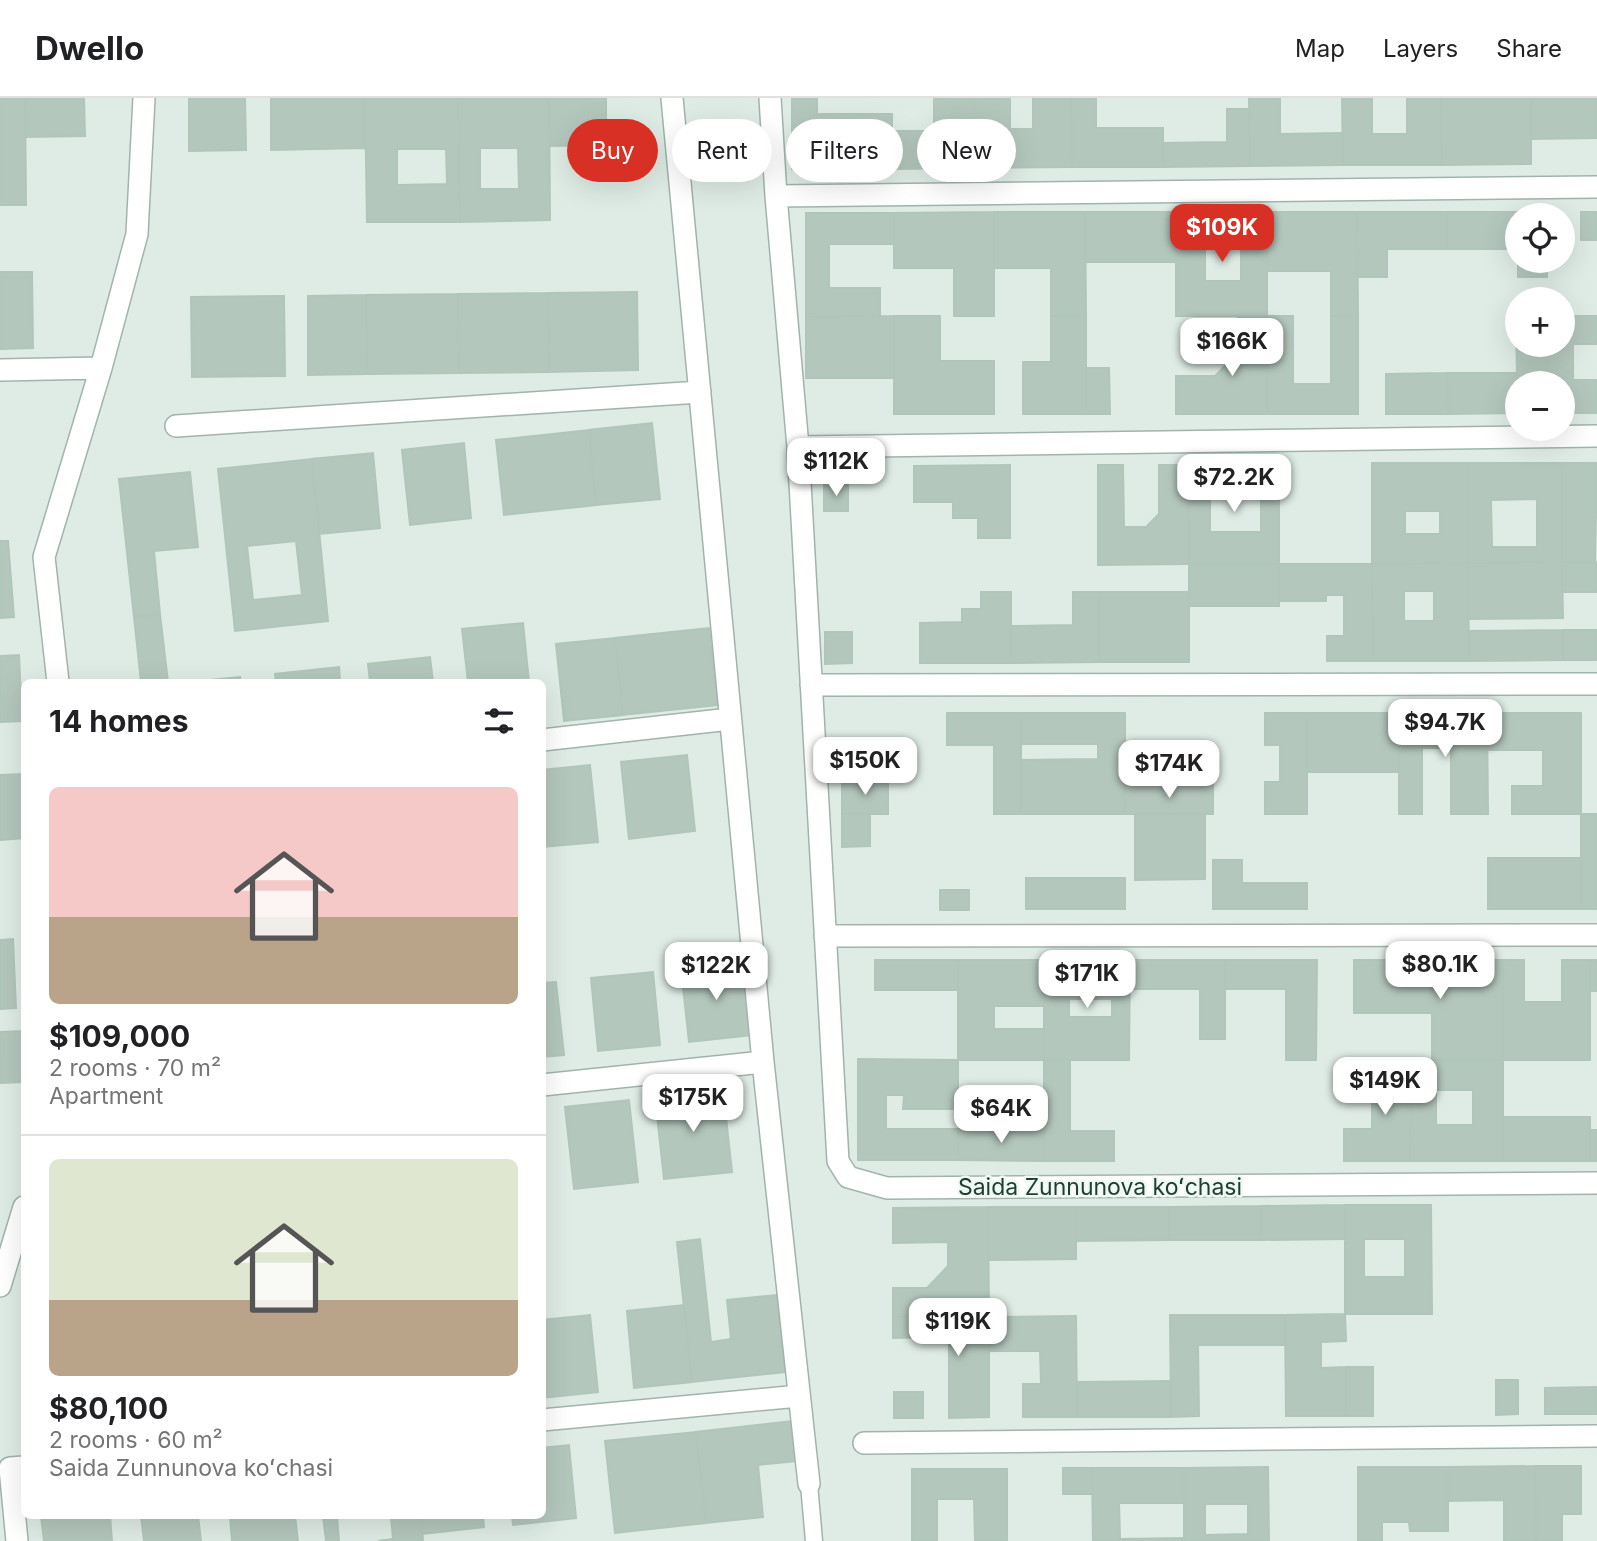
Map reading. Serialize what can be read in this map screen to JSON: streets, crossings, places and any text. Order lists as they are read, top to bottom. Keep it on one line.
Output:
{"streets":{"street":["Saida Zunnunova koʻchasi"]},"page":{"header":"Dwello","nav":["Map","Layers","Share"],"chip":["Buy","Rent","Filters","New"],"map_buttons":["+","−"],"price":["$109K","$166K","$112K","$72.2K","$94.7K","$150K","$174K","$80.1K","$122K","$171K","$149K","$175K","$64K","$119K"],"heading":"14 homes","list":[{"name":"$109,000","note":"2 rooms · 70 m² · Apartment"},{"name":"$80,100","note":"2 rooms · 60 m² · Saida Zunnunova koʻchasi"}]}}
